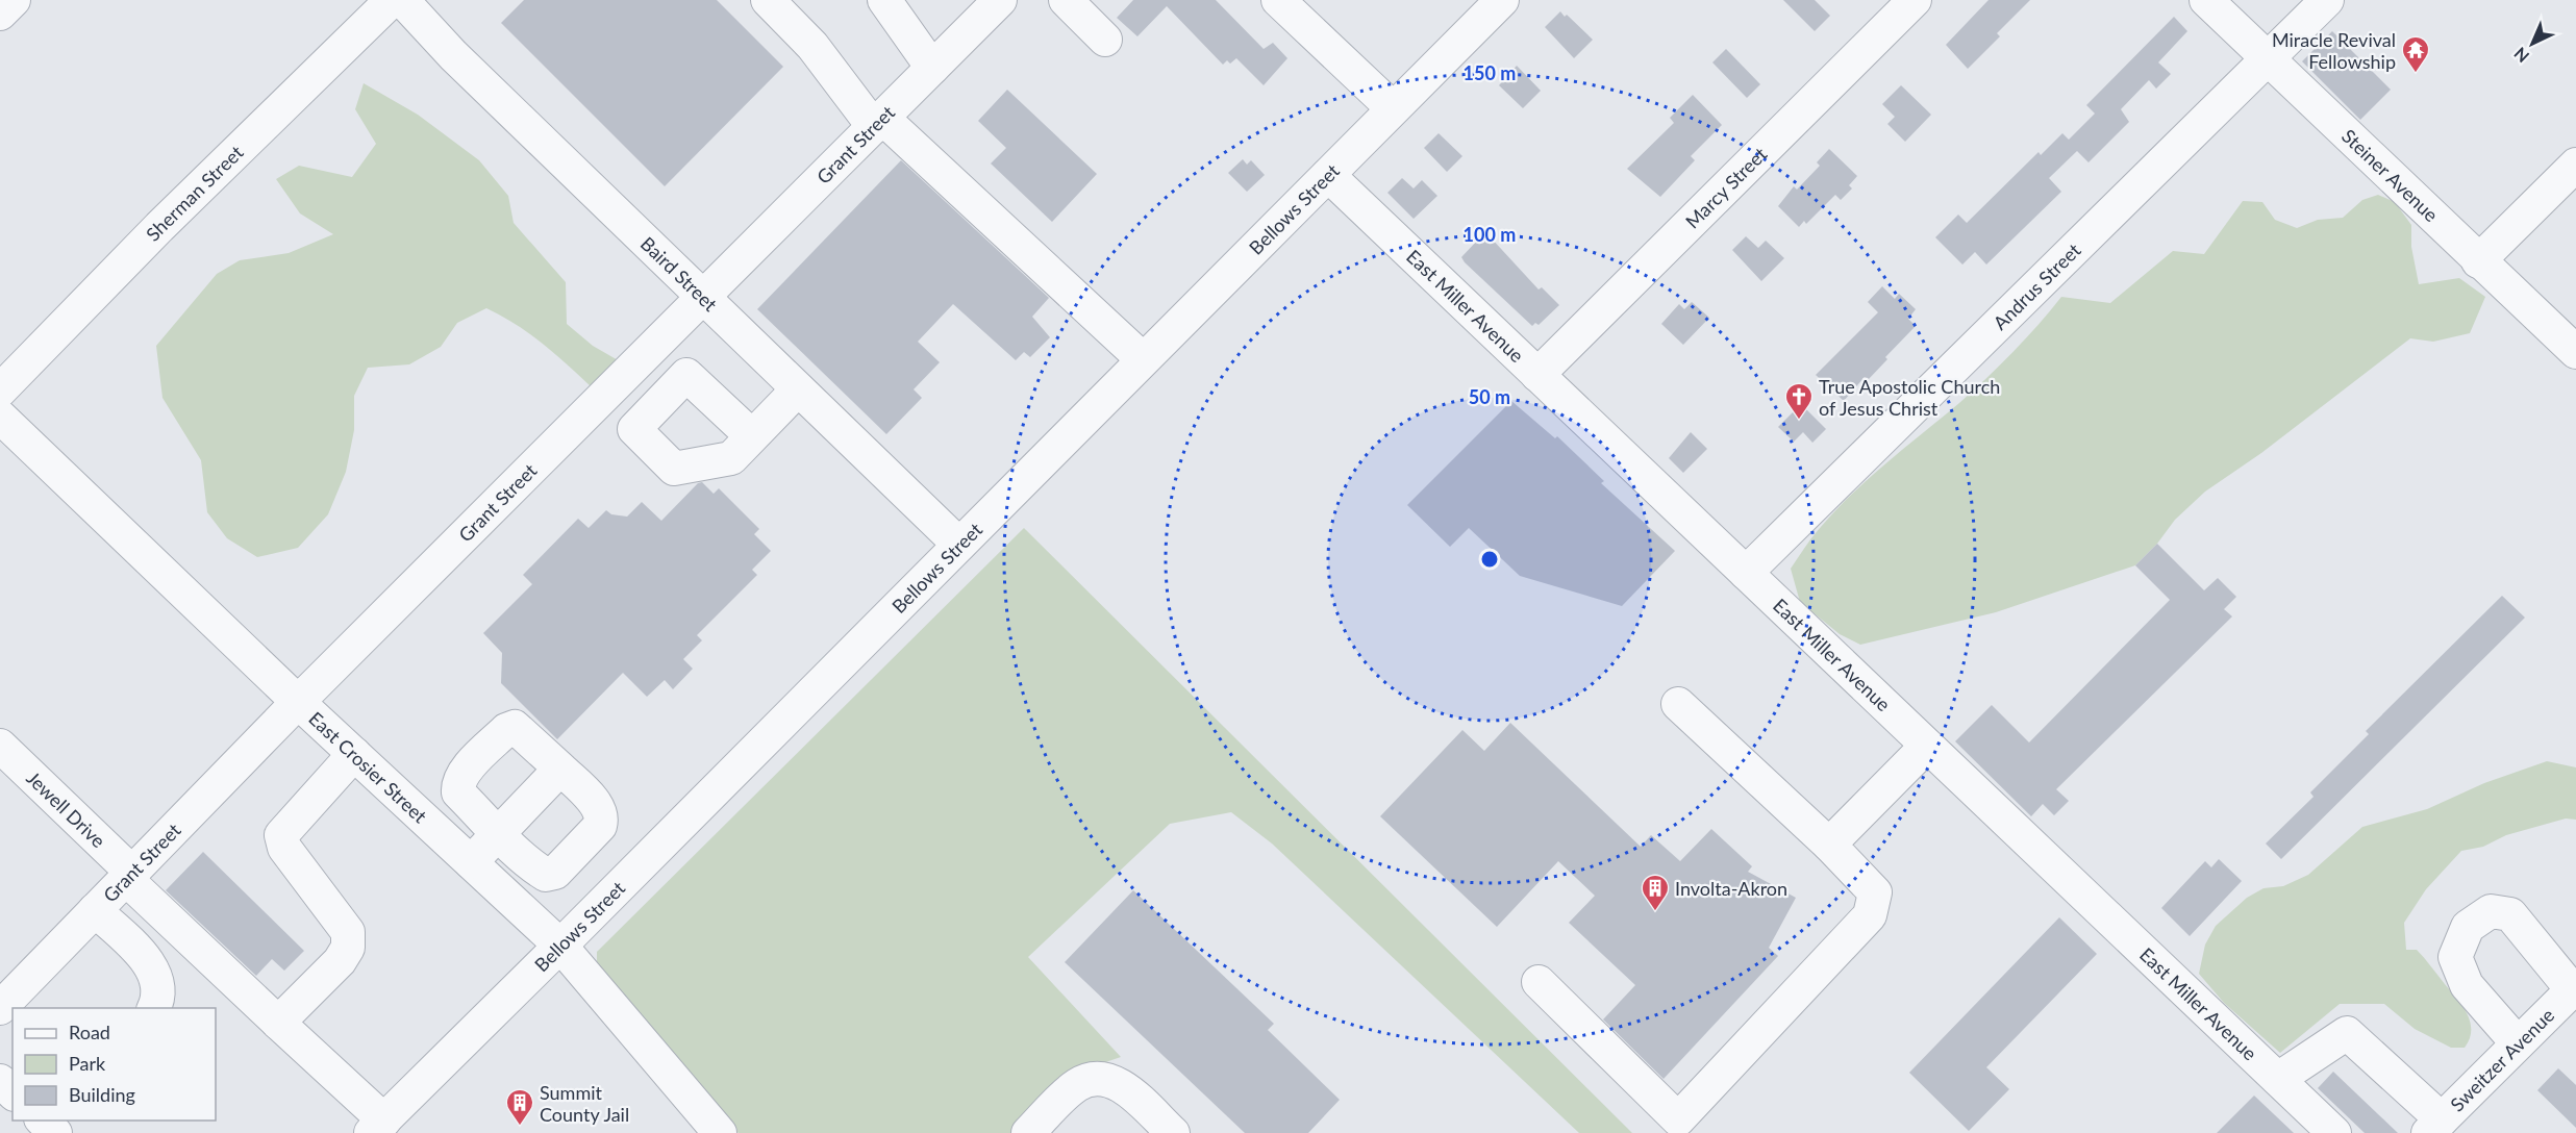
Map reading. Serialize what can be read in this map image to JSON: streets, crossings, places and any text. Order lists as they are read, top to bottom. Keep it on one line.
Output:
{"streets":{"street":["Grant Street","Steiner Avenue","Marcy Street","Sherman Street","Bellows Street","Baird Street","Andrus Street","East Miller Avenue","East Crosier Street","Jewell Drive","Sweitzer Avenue"]},"crossings":[["Grant Street","Baird Street"],["Grant Street","East Crosier Street"],["Grant Street","Jewell Drive"],["Steiner Avenue","Andrus Street"],["Marcy Street","East Miller Avenue"],["Bellows Street","Baird Street"],["Bellows Street","East Miller Avenue"],["Bellows Street","East Crosier Street"],["Bellows Street","Jewell Drive"],["Andrus Street","East Miller Avenue"]],"places":{"temple":["Miracle Revival Fellowship"],"church":["True Apostolic Church of Jesus Christ"],"building":["Involta-Akron","Summit County Jail"]},"legend":["Road","Park","Building"],"north":"bottom left","rings":["150 m","100 m","50 m"]}
